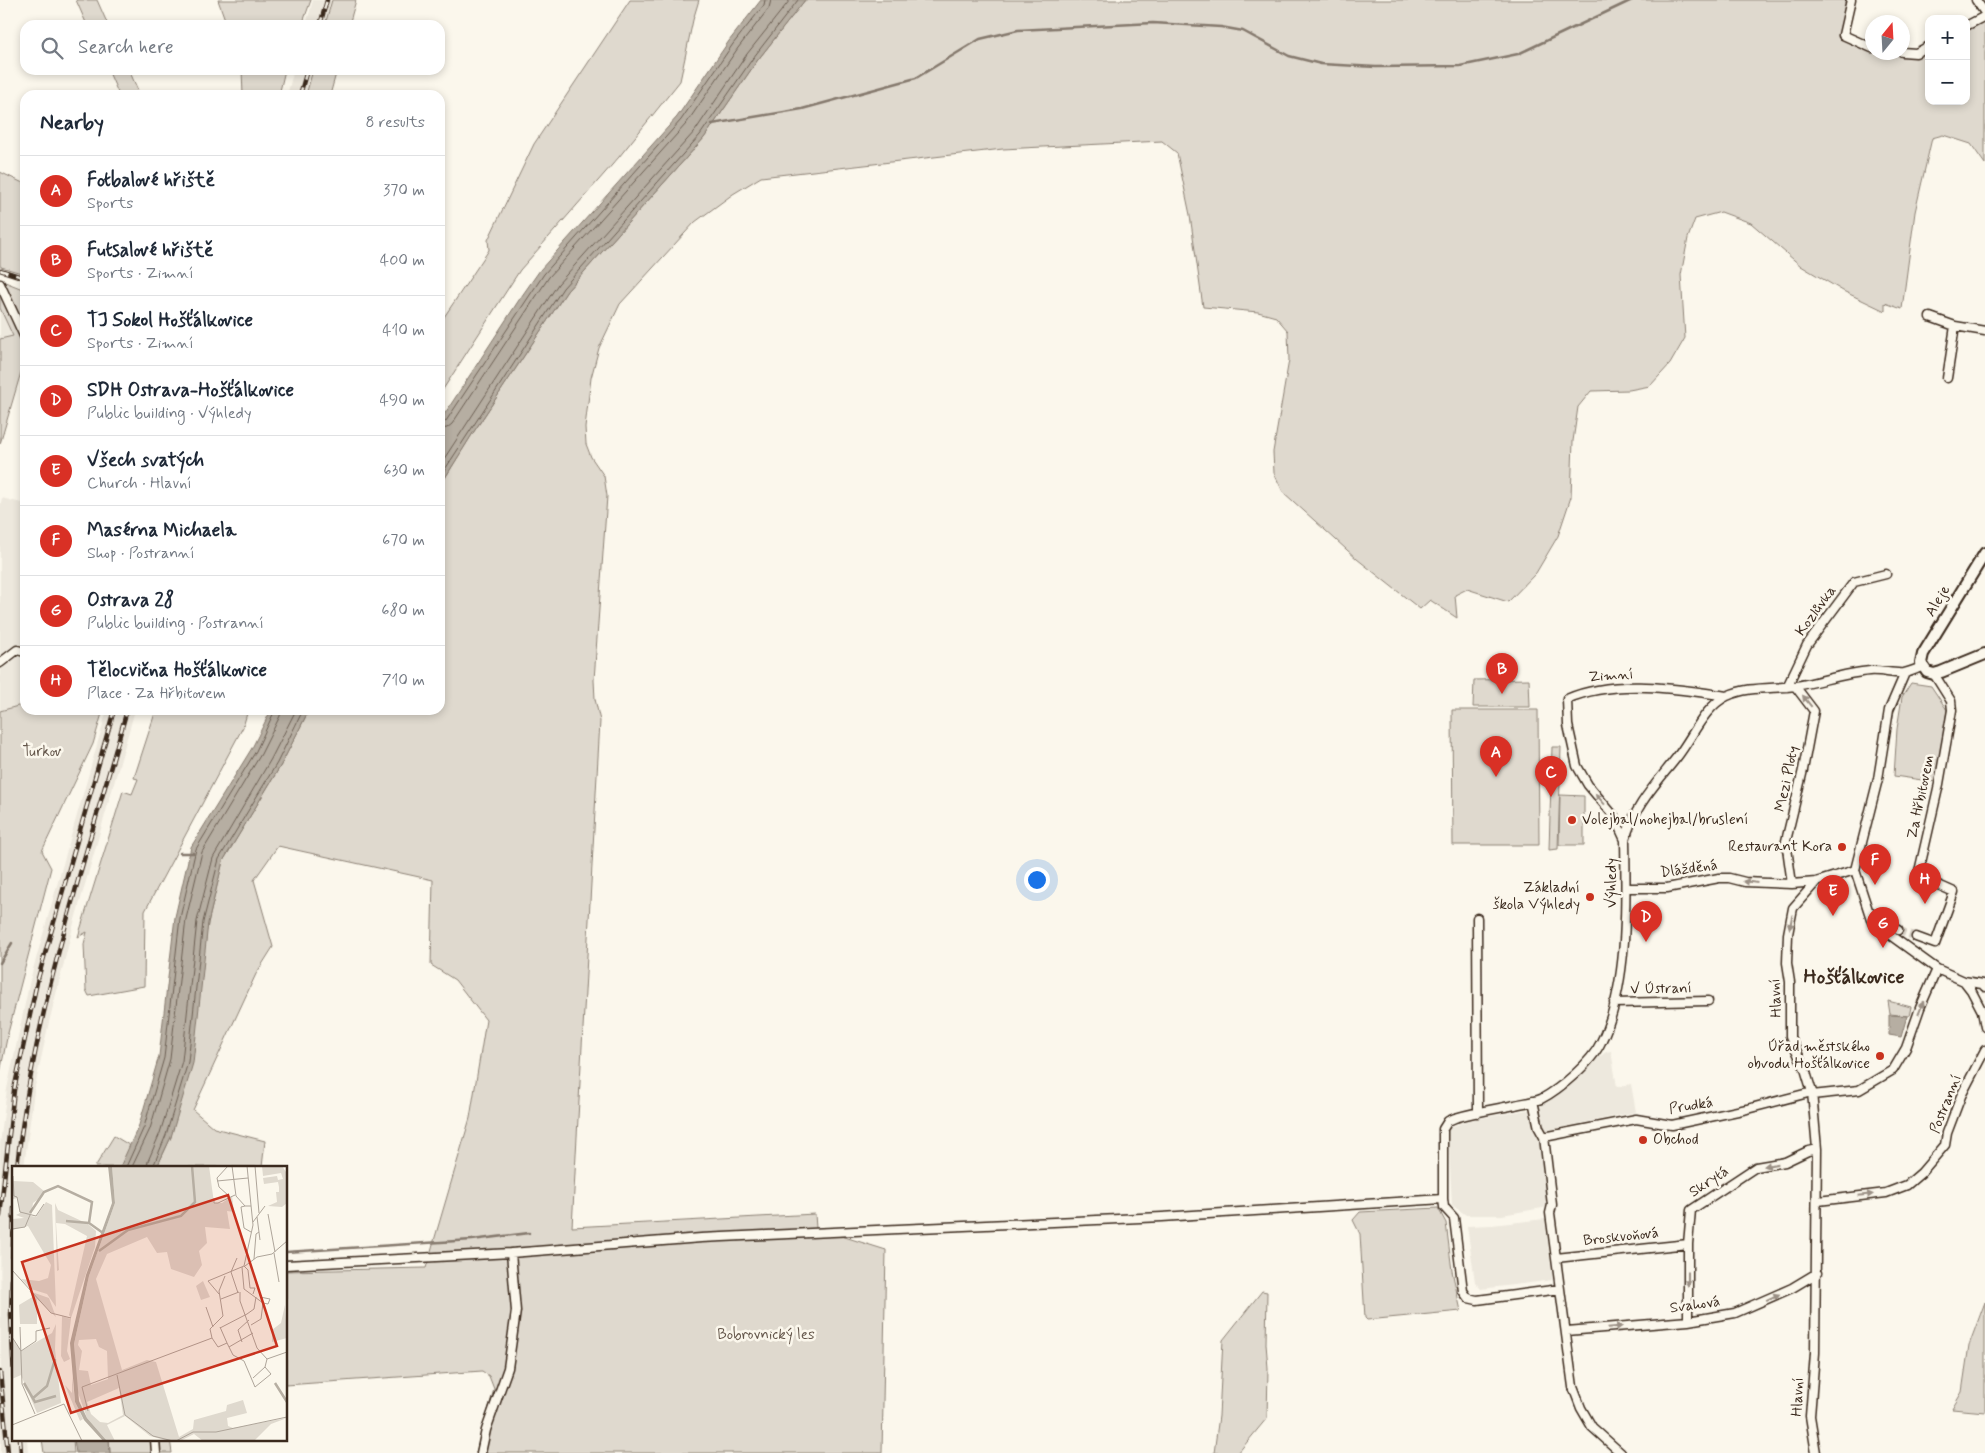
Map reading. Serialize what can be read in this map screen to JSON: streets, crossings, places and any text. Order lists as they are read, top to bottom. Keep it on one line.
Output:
{"streets":{"street":["Aleje","Kozlůvka","Zimní","Mezi Ploty","Za Hřbitovem","Dlážděná","Výhledy","V Ústraní","Hlavní","Postranní","Prudká","Skrytá","Broskvoňová","Svahová"]},"crossings":[["Aleje","Výhledy"],["Kozlůvka","Mezi Ploty"],["Kozlůvka","Výhledy"],["Zimní","Výhledy"],["Mezi Ploty","Dlážděná"],["Mezi Ploty","Výhledy"],["Dlážděná","Výhledy"],["Dlážděná","Hlavní"],["Výhledy","V Ústraní"],["Hlavní","Postranní"],["Hlavní","Prudká"],["Hlavní","Skrytá"],["Hlavní","Svahová"],["Skrytá","Broskvoňová"],["Skrytá","Svahová"]],"one_way":["Mezi Ploty","Dlážděná","Hlavní","Postranní","Prudká","Skrytá","Svahová"],"districts":["Hošťálkovice"],"parks":["Turkov","Bobrovnický les"],"places":["Volejbal/nohejbal/bruslení","Restaurant Kora","Základní škola Výhledy","Úřad městského obvodu Hošťálkovice","Obchod"],"north":"top","page":{"map_buttons":["+","−"],"search":"Search here","heading":["Nearby","8 results"],"list":[{"mark":"A","name":"Fotbalové hřiště","note":"Sports","value":"370 m"},{"mark":"B","name":"Futsalové hřiště","note":"Sports · Zimní","value":"400 m"},{"mark":"C","name":"TJ Sokol Hošťálkovice","note":"Sports · Zimní","value":"410 m"},{"mark":"D","name":"SDH Ostrava-Hošťálkovice","note":"Public building · Výhledy","value":"490 m"},{"mark":"E","name":"Všech svatých","note":"Church · Hlavní","value":"630 m"},{"mark":"F","name":"Masérna Michaela","note":"Shop · Postranní","value":"670 m"},{"mark":"G","name":"Ostrava 28","note":"Public building · Postranní","value":"680 m"},{"mark":"H","name":"Tělocvična Hošťálkovice","note":"Place · Za Hřbitovem","value":"710 m"}],"pins":["B","A","C","F","H","E","D","G"]}}
